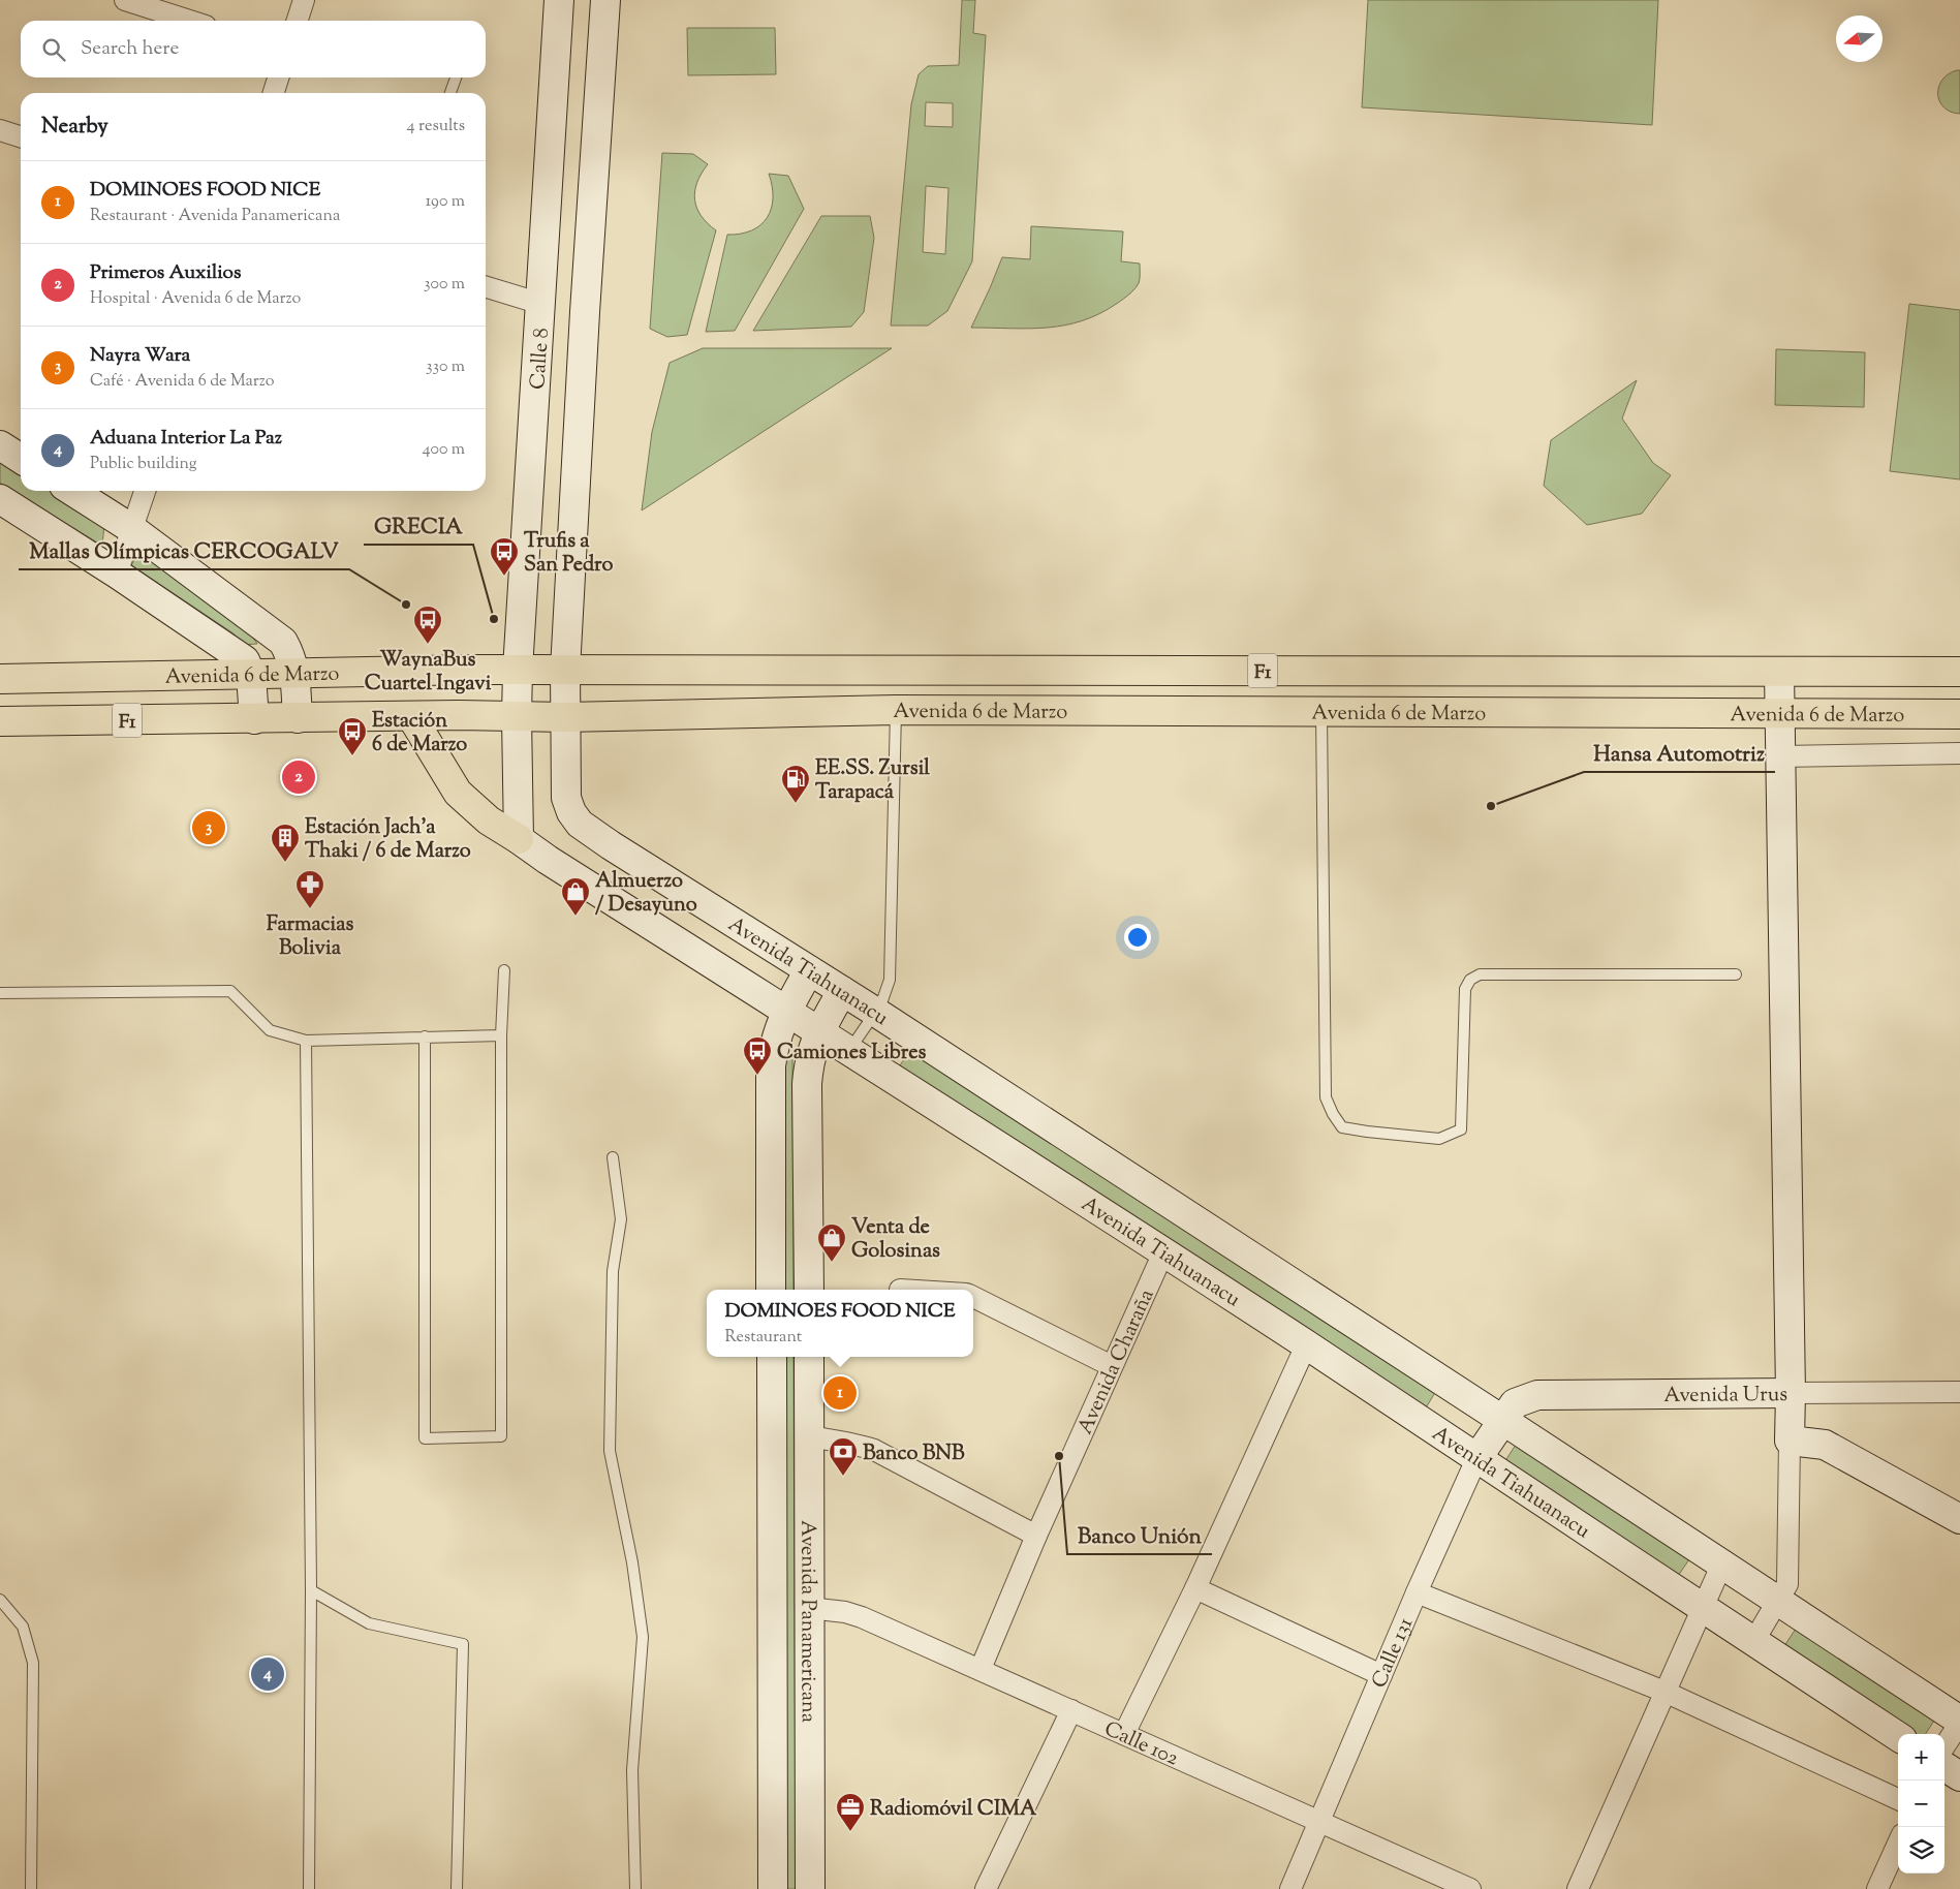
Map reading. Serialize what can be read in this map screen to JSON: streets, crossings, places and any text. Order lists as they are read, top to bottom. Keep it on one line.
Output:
{"streets":{"highway":["F1","Avenida 6 de Marzo"],"main road":["Calle 8","Avenida Tiahuanacu","Avenida Urus","Avenida Panamericana","Calle 131"],"street":["Avenida Charaña","Calle 102"]},"crossings":[["Calle 8","Avenida 6 de Marzo"],["Calle 8","Avenida Tiahuanacu"],["Avenida 6 de Marzo","Avenida Tiahuanacu"],["Avenida Tiahuanacu","Avenida Charaña"],["Avenida Tiahuanacu","Avenida Urus"],["Avenida Tiahuanacu","Calle 131"],["Avenida Charaña","Calle 102"],["Avenida Urus","Calle 131"],["Avenida Panamericana","Calle 102"],["Calle 131","Calle 102"]],"places":{"bus stop":["Trufis a San Pedro","WaynaBus Cuartel Ingavi","Estación 6 de Marzo","Camiones Libres"],"other":["Mallas Olímpicas CERCOGALV","GRECIA","Hansa Automotriz","Banco Unión"],"fuel station":["EE.SS. Zursil Tarapacá"],"building":["Estación Jach’a Thaki / 6 de Marzo"],"pharmacy":["Farmacias Bolivia"],"shop":["Almuerzo / Desayuno","Venta de Golosinas"],"bank":["Banco BNB"],"office":["Radiomóvil CIMA"]},"north":"left","page":{"search":"Search here","heading":["Nearby","4 results"],"list":[{"mark":"1","name":"DOMINOES FOOD NICE","note":"Restaurant · Avenida Panamericana","value":"190 m"},{"mark":"2","name":"Primeros Auxilios","note":"Hospital · Avenida 6 de Marzo","value":"300 m"},{"mark":"3","name":"Nayra Wara","note":"Café · Avenida 6 de Marzo","value":"330 m"},{"mark":"4","name":"Aduana Interior La Paz","note":"Public building","value":"400 m"}],"pins":["2","3","1","4"],"popup":["DOMINOES FOOD NICE","Restaurant"],"map_buttons":["+","−"]}}
